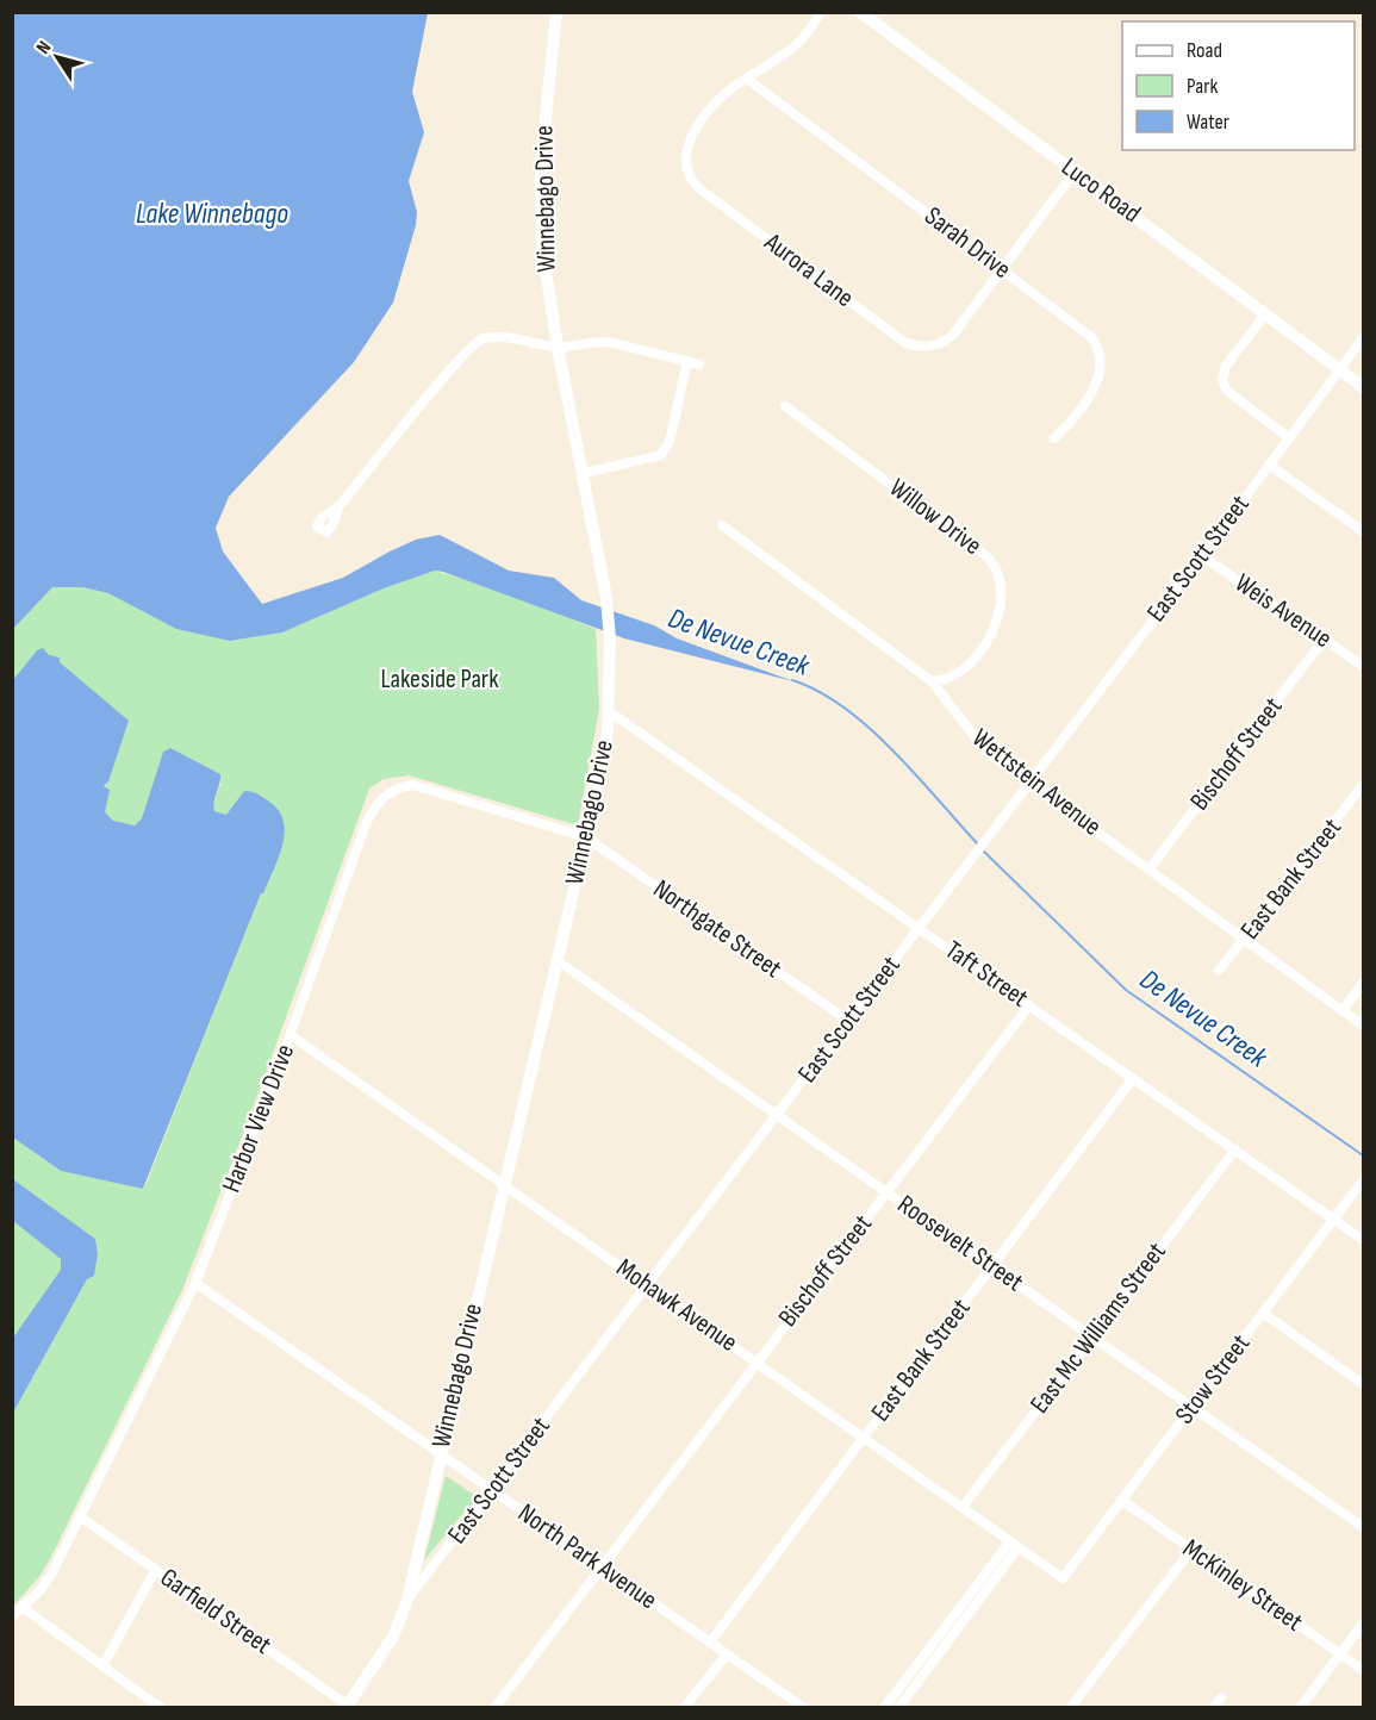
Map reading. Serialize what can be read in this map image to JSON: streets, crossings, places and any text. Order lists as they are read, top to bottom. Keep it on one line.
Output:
{"streets":{"main road":["Luco Road","Winnebago Drive","East Scott Street"],"street":["Sarah Drive","Aurora Lane","Willow Drive","Weis Avenue","Bischoff Street","Wettstein Avenue","East Bank Street","Northgate Street","Taft Street","Harbor View Drive","Roosevelt Street","Mohawk Avenue","East Mc Williams Street","Stow Street","North Park Avenue","McKinley Street","Garfield Street"]},"crossings":[["Luco Road","Aurora Lane"],["Luco Road","East Scott Street"],["Winnebago Drive","East Scott Street"],["Winnebago Drive","Northgate Street"],["Winnebago Drive","Taft Street"],["Winnebago Drive","Harbor View Drive"],["Winnebago Drive","Roosevelt Street"],["Winnebago Drive","Mohawk Avenue"],["Winnebago Drive","North Park Avenue"],["Sarah Drive","Aurora Lane"],["Willow Drive","Wettstein Avenue"],["East Scott Street","Weis Avenue"],["East Scott Street","Wettstein Avenue"],["East Scott Street","Northgate Street"],["East Scott Street","Taft Street"],["East Scott Street","Roosevelt Street"],["East Scott Street","Mohawk Avenue"],["East Scott Street","North Park Avenue"],["East Scott Street","Garfield Street"],["Weis Avenue","Bischoff Street"],["Bischoff Street","Wettstein Avenue"],["Bischoff Street","Taft Street"],["Bischoff Street","Roosevelt Street"],["Bischoff Street","Mohawk Avenue"],["Bischoff Street","North Park Avenue"],["Wettstein Avenue","East Bank Street"],["East Bank Street","Taft Street"],["East Bank Street","Roosevelt Street"],["East Bank Street","Mohawk Avenue"],["East Bank Street","North Park Avenue"],["Northgate Street","Harbor View Drive"],["Taft Street","East Mc Williams Street"],["Taft Street","Stow Street"],["Harbor View Drive","Mohawk Avenue"],["Harbor View Drive","North Park Avenue"],["Harbor View Drive","Garfield Street"],["Roosevelt Street","East Mc Williams Street"],["Roosevelt Street","Stow Street"],["Mohawk Avenue","East Mc Williams Street"],["Mohawk Avenue","Stow Street"],["Stow Street","McKinley Street"]],"water":["Lake Winnebago","De Nevue Creek"],"parks":["Lakeside Park"],"legend":["Road","Park","Water"],"north":"top left"}
